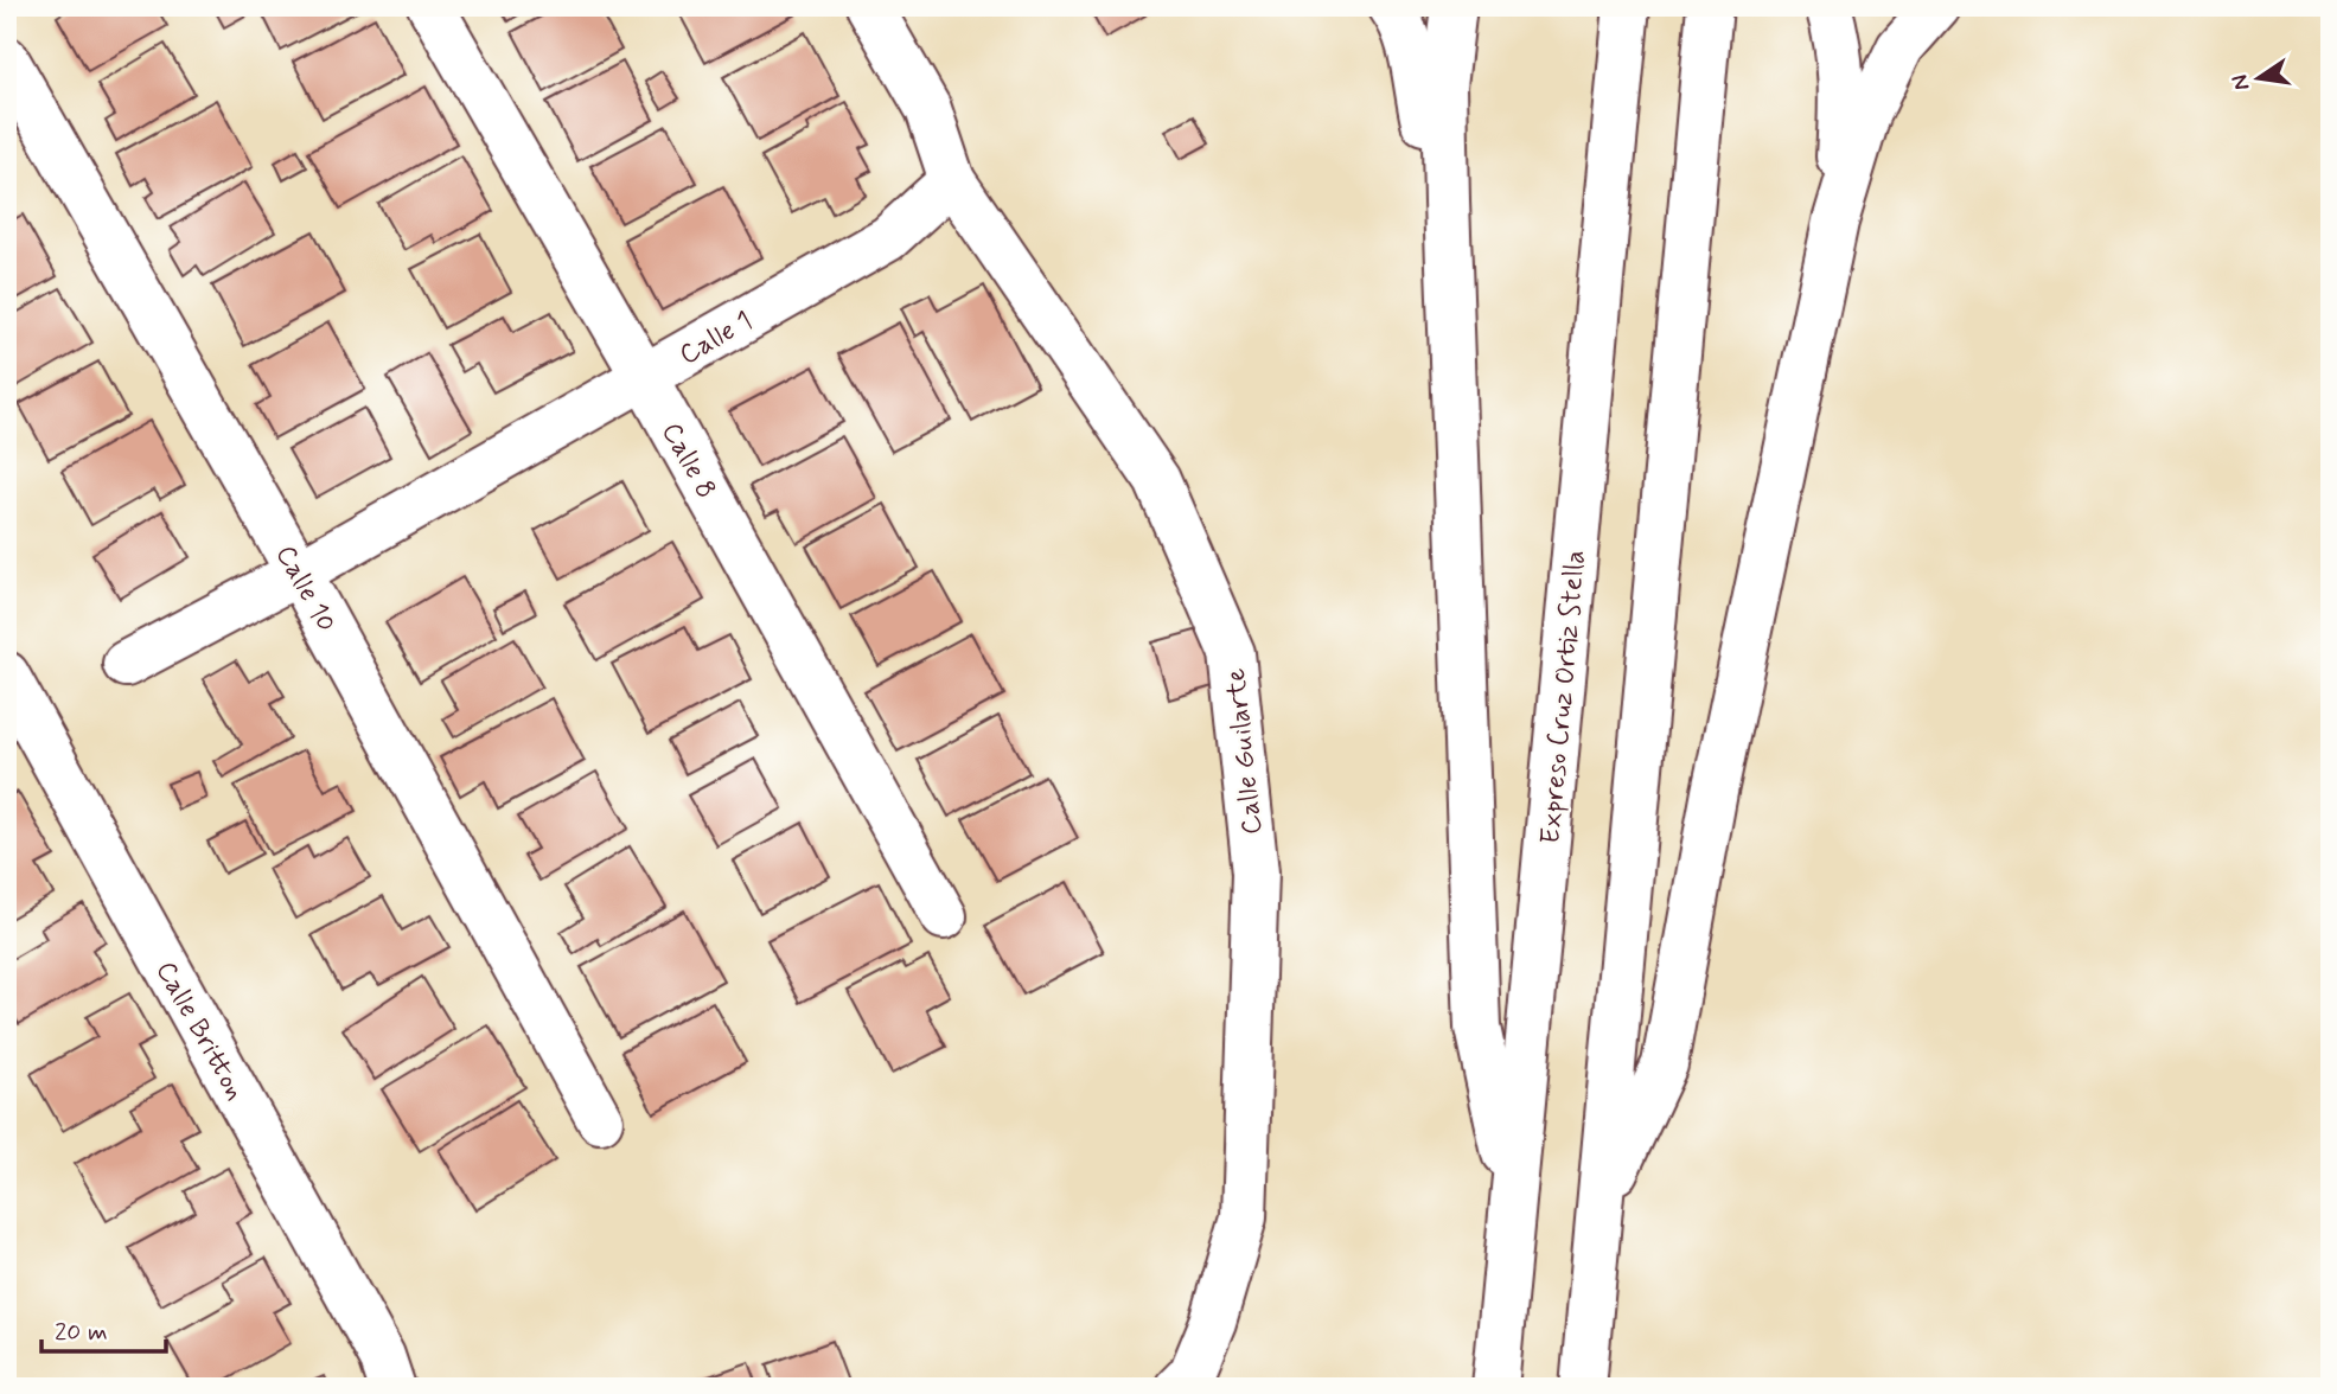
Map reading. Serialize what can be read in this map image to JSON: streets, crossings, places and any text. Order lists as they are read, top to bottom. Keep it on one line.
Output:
{"streets":{"main road":["Calle 1","Calle 8","Calle 10","Expreso Cruz Ortiz Stella","Calle Guilarte","Calle Britton"]},"crossings":[["Calle 1","Calle 8"],["Calle 1","Calle 10"],["Calle 1","Calle Guilarte"]],"scale_bar":"20 m","north":"left"}
